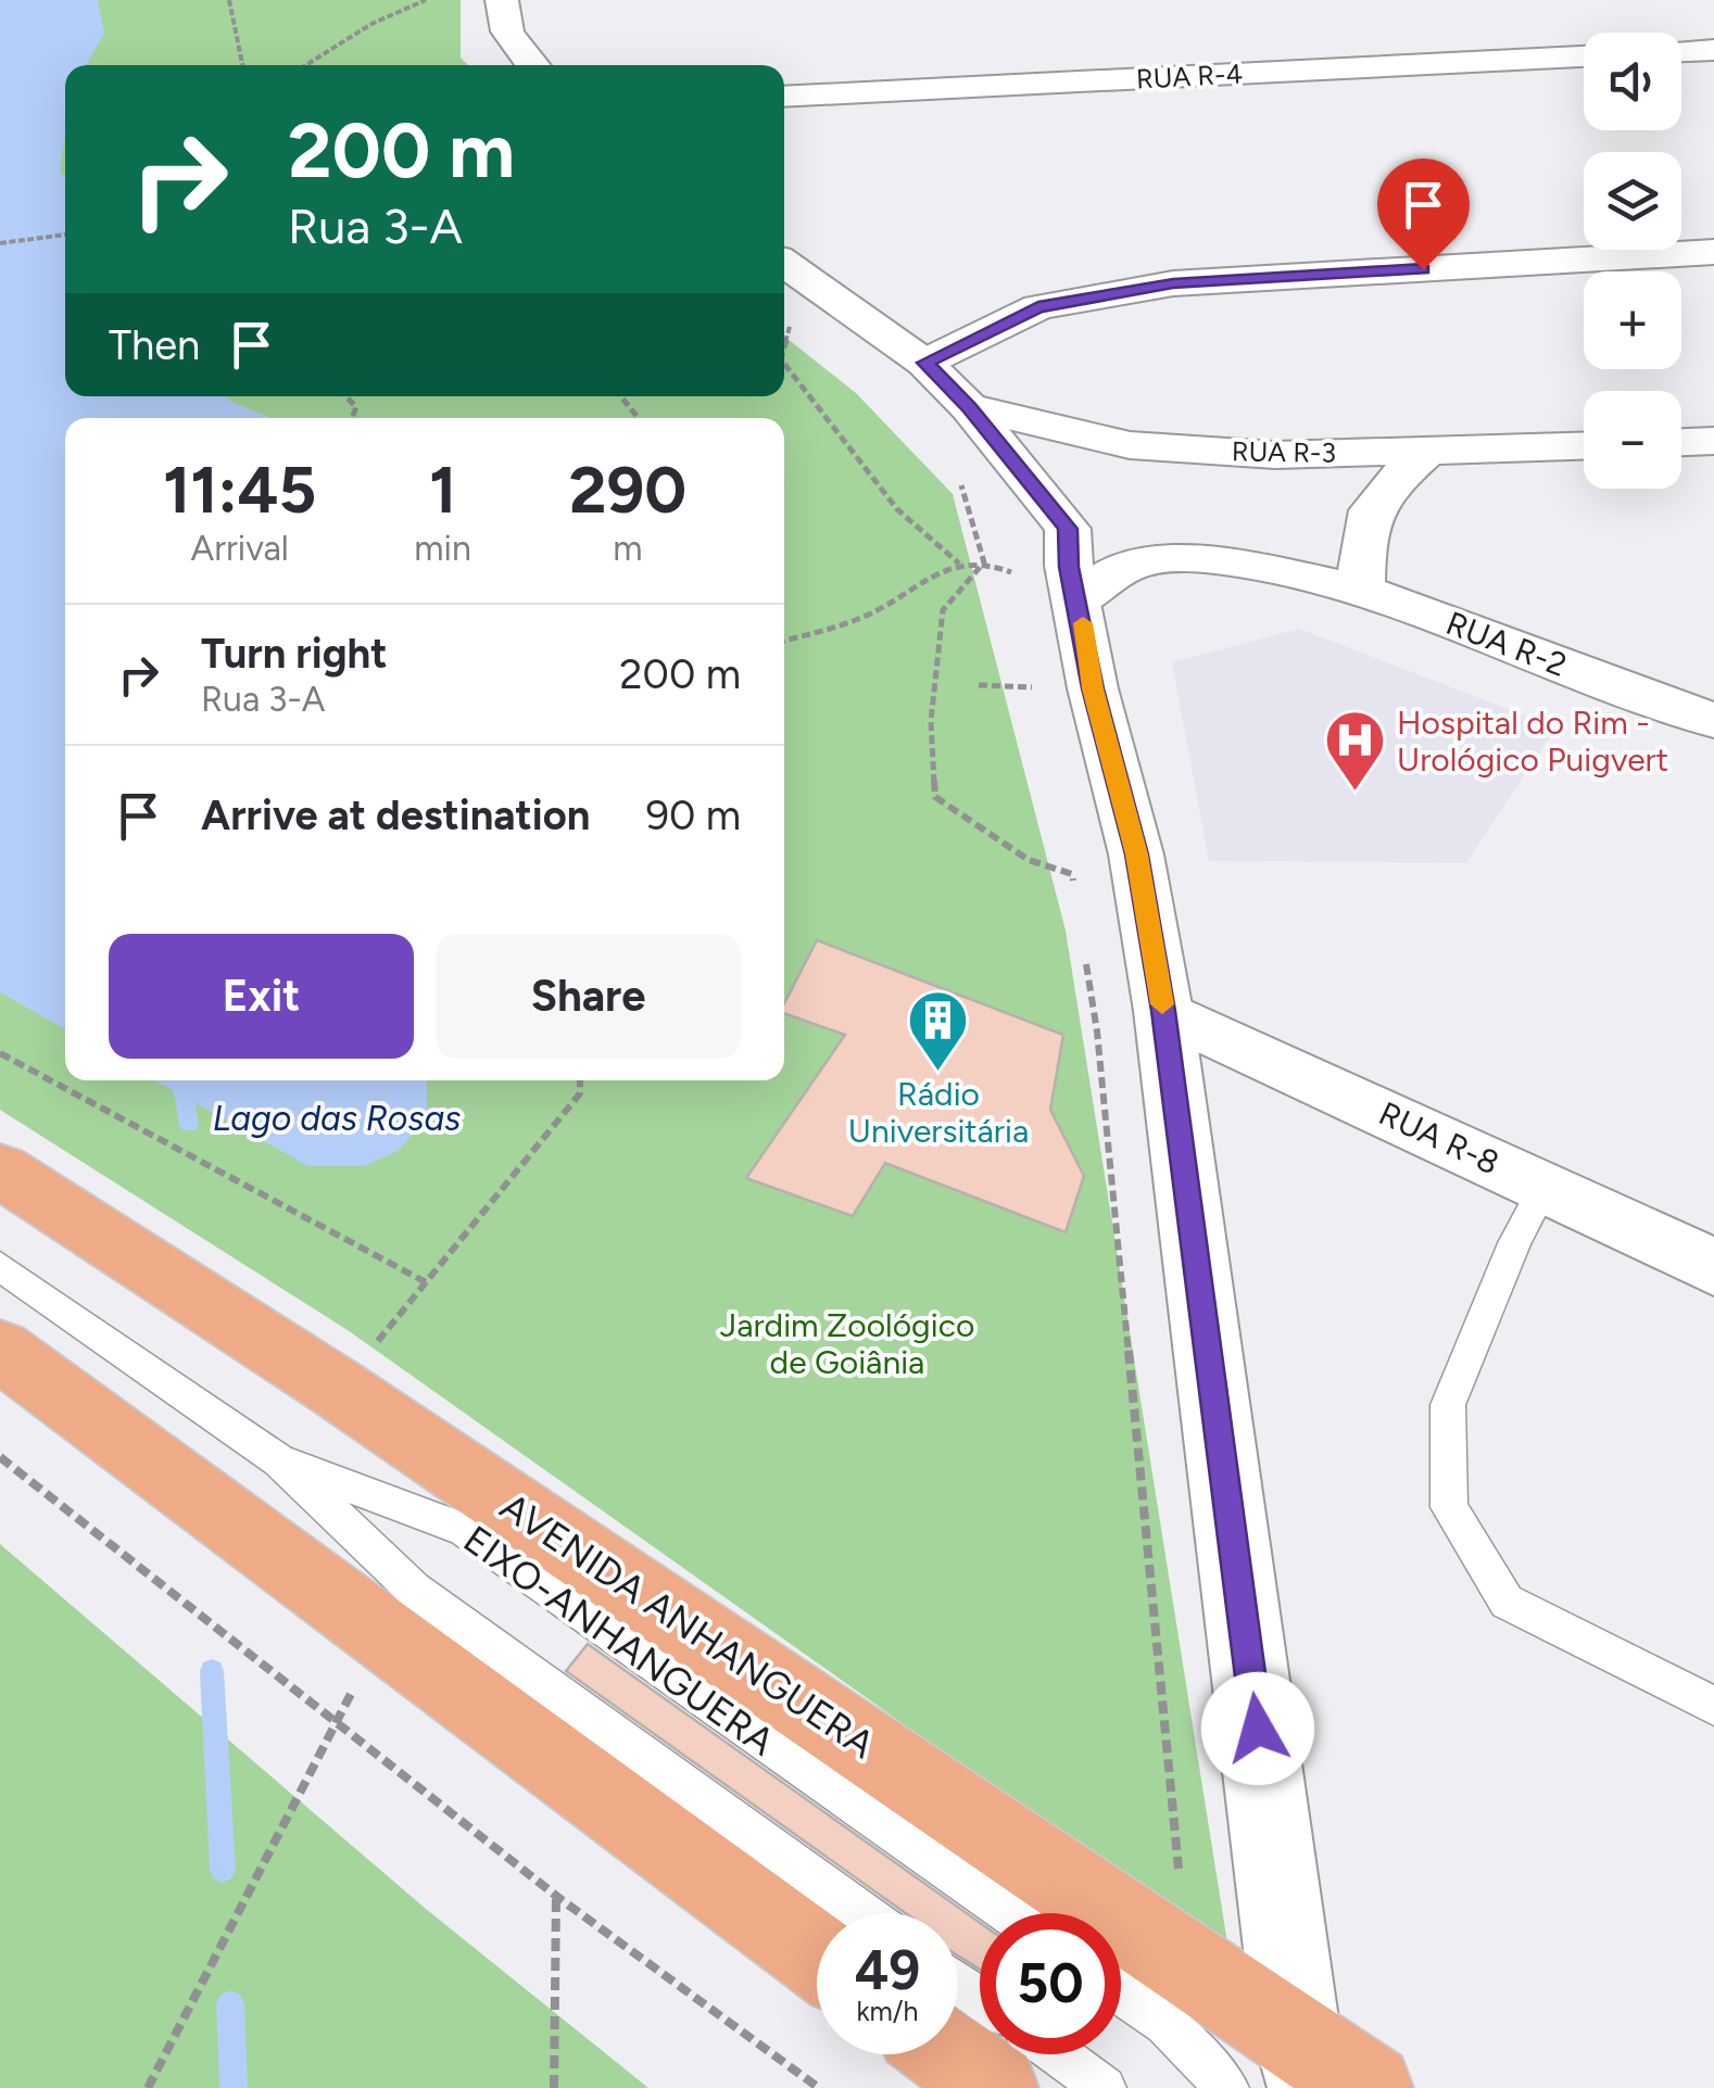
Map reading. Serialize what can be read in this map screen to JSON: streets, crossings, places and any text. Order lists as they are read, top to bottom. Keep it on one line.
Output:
{"streets":{"main road":["AVENIDA ANHANGUERA"],"street":["RUA R-4","RUA R-3","RUA R-2","RUA R-8"],"lane":["EIXO-ANHANGUERA"]},"water":["Lago das Rosas"],"parks":["Jardim Zoológico de Goiânia"],"places":{"hospital":["Hospital do Rim - Urológico Puigvert"],"building":["Rádio Universitária"]},"page":{"map_buttons":["+","−"],"turn":["200 m","Rua 3-A"],"then":"Then","eta":["11:45","Arrival","1","min","290","m"],"list":[{"name":"Turn right","note":"Rua 3-A","value":"200 m"},{"name":"Arrive at destination","value":"90 m"}],"buttons":["Exit","Share"],"speed":"49 km/h","limit":"50"}}
